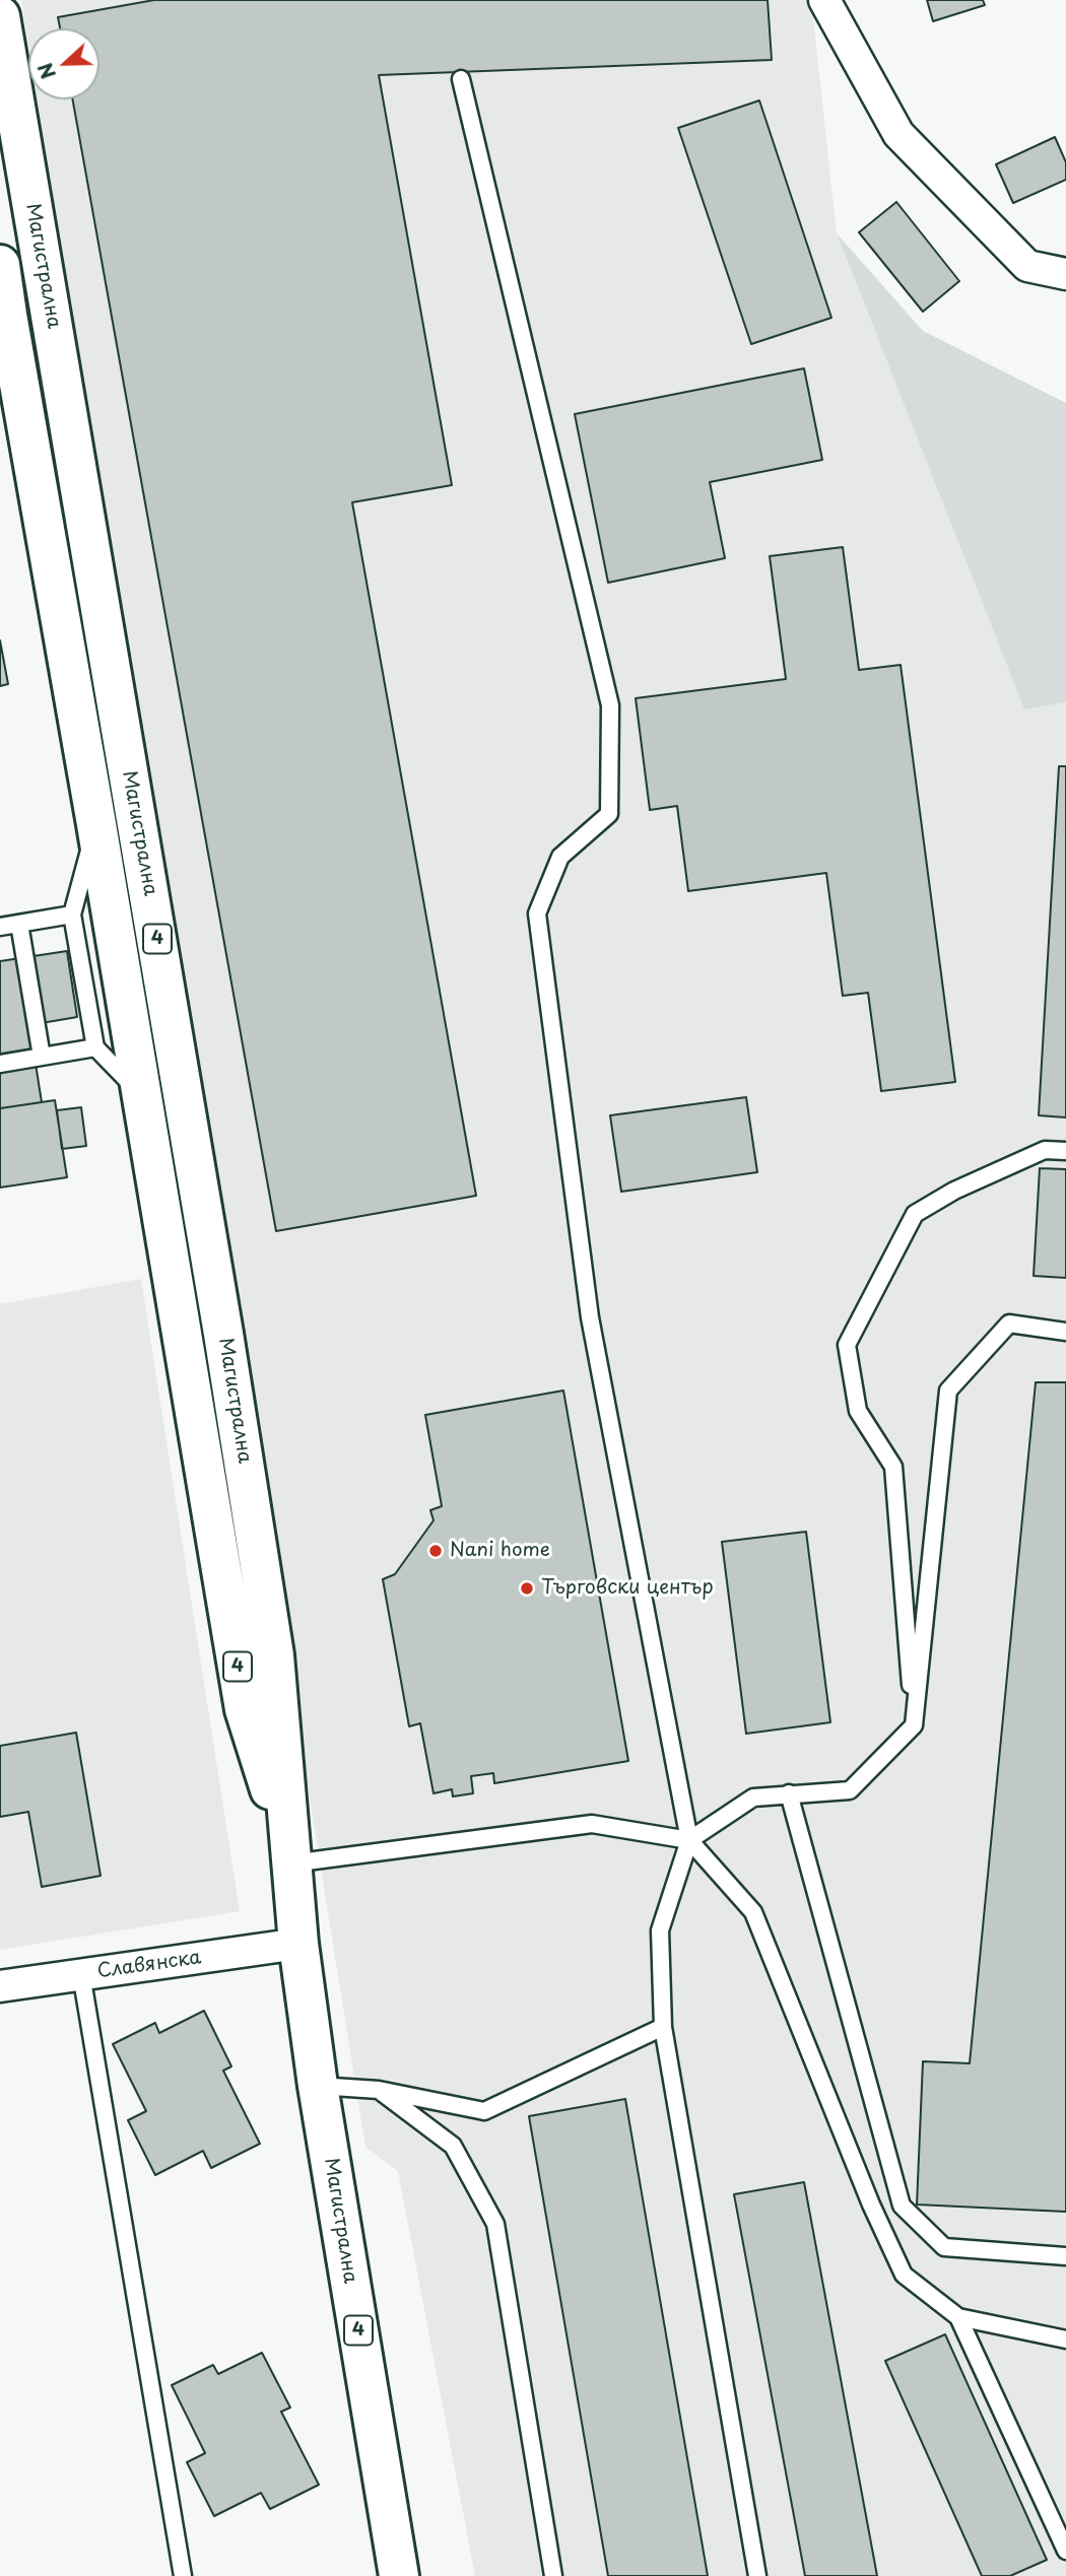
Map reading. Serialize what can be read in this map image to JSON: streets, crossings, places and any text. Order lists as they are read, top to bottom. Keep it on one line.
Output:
{"streets":{"main road":["Магистрална","4"],"street":["Славянска"]},"crossings":[["Магистрална","Славянска"]],"places":["Nani home","Търговски център"],"north":"left"}
